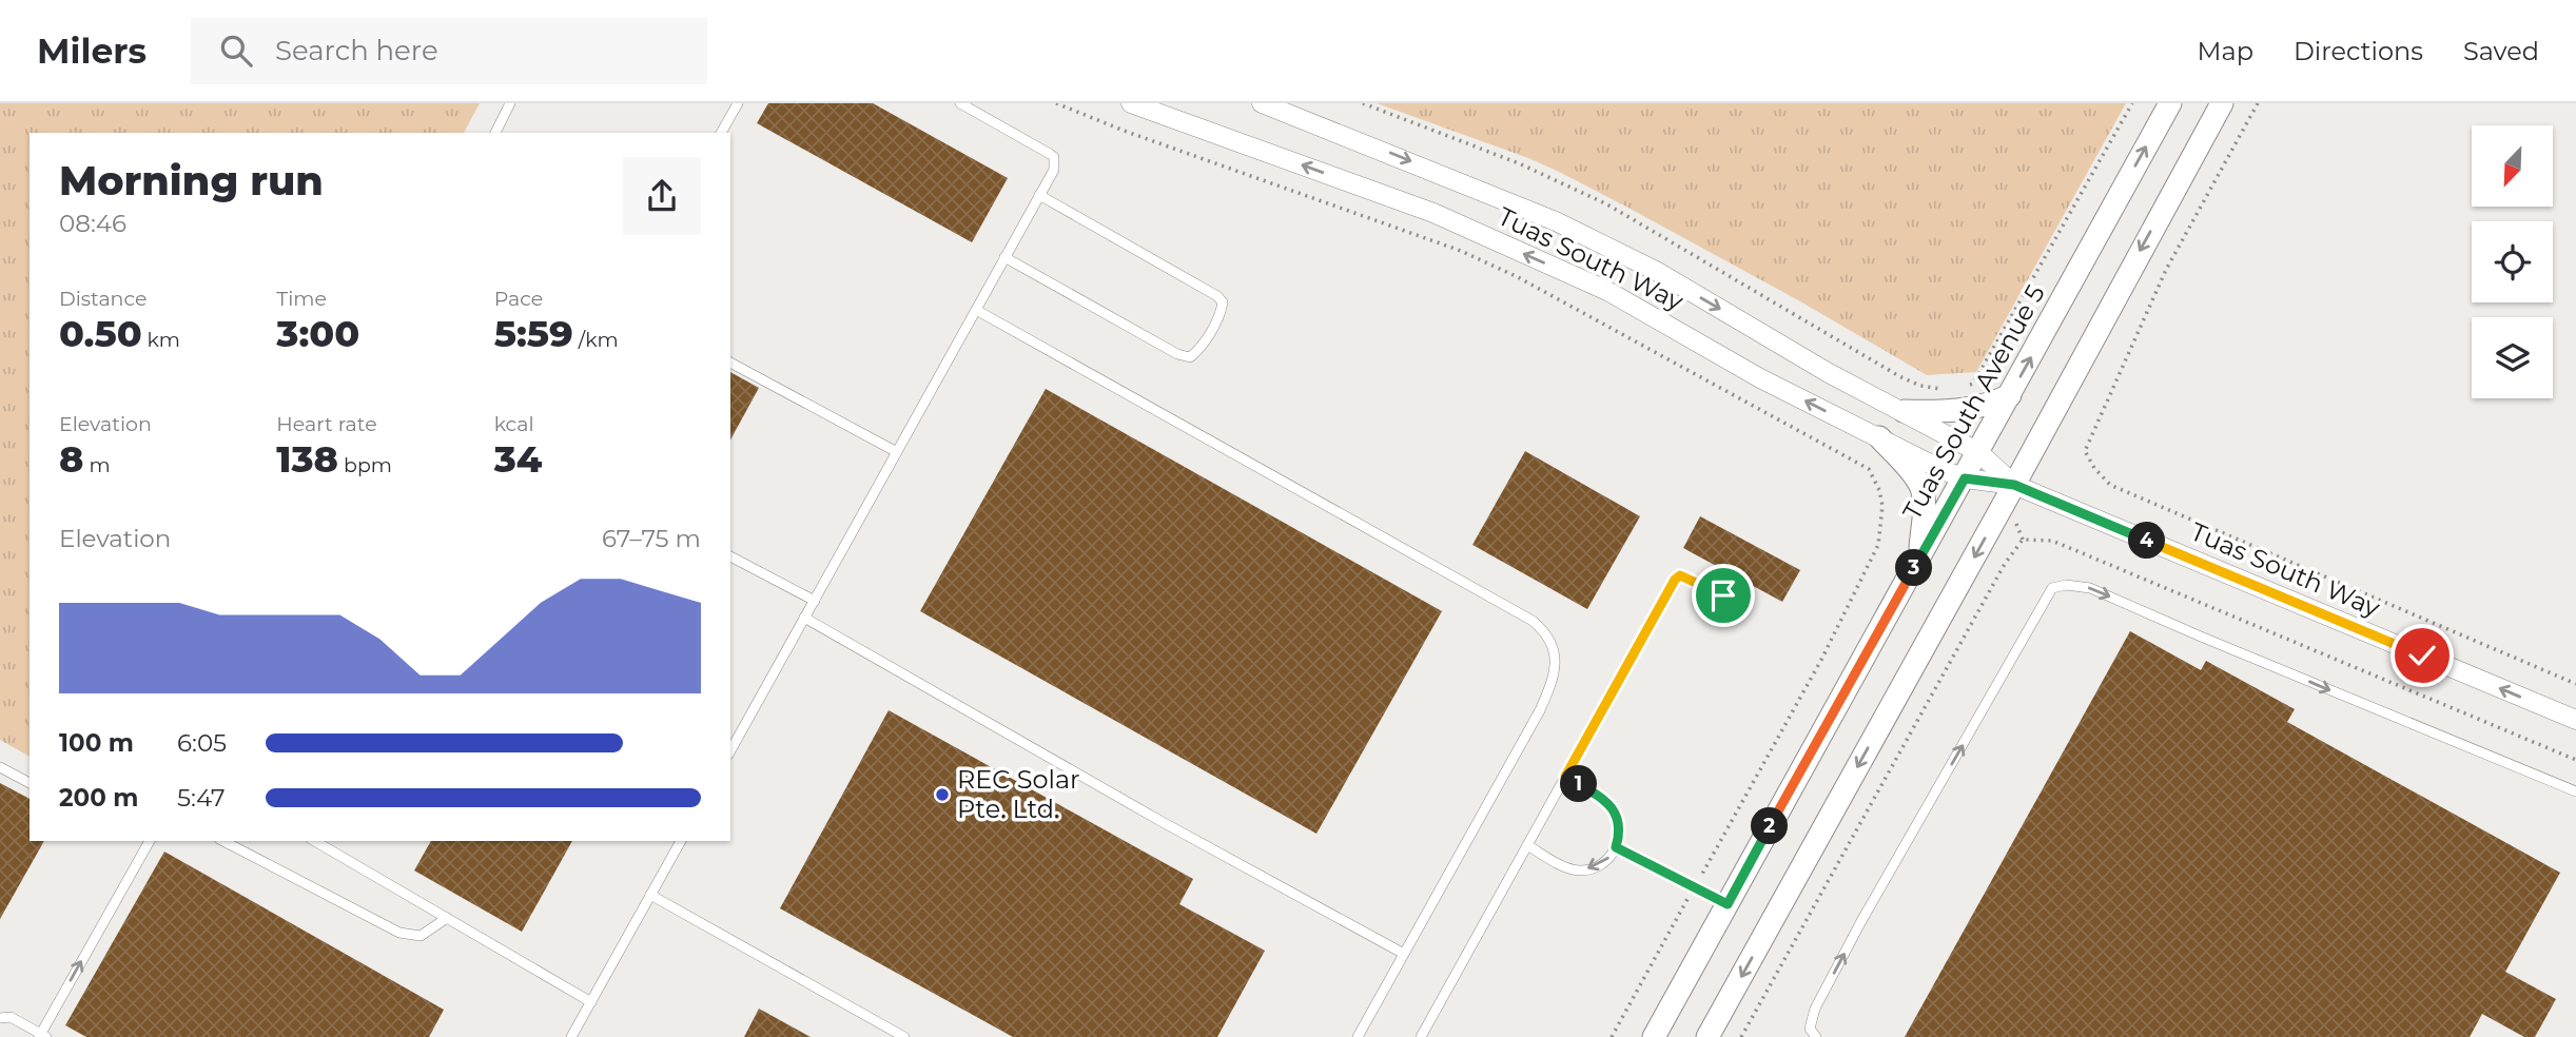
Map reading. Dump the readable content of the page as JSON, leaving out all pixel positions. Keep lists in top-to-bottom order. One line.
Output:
{"streets":{"street":["Tuas South Way","Tuas South Avenue 5"]},"crossings":[["Tuas South Way","Tuas South Avenue 5"]],"places":["REC Solar Pte. Ltd."],"north":"bottom left","page":{"header":"Milers","search":"Search here","nav":["Map","Directions","Saved"],"heading":["Morning run","08:46"],"stats":[["Distance","0.50 km"],["Time","3:00"],["Pace","5:59 /km"],["Elevation","8 m"],["Heart rate","138 bpm"],["kcal","34"]],"chart":["Elevation","67–75 m"],"pins":["4","3","1","2"],"list":[{"name":"100 m","note":"6:05"},{"name":"200 m","note":"5:47"}]}}
